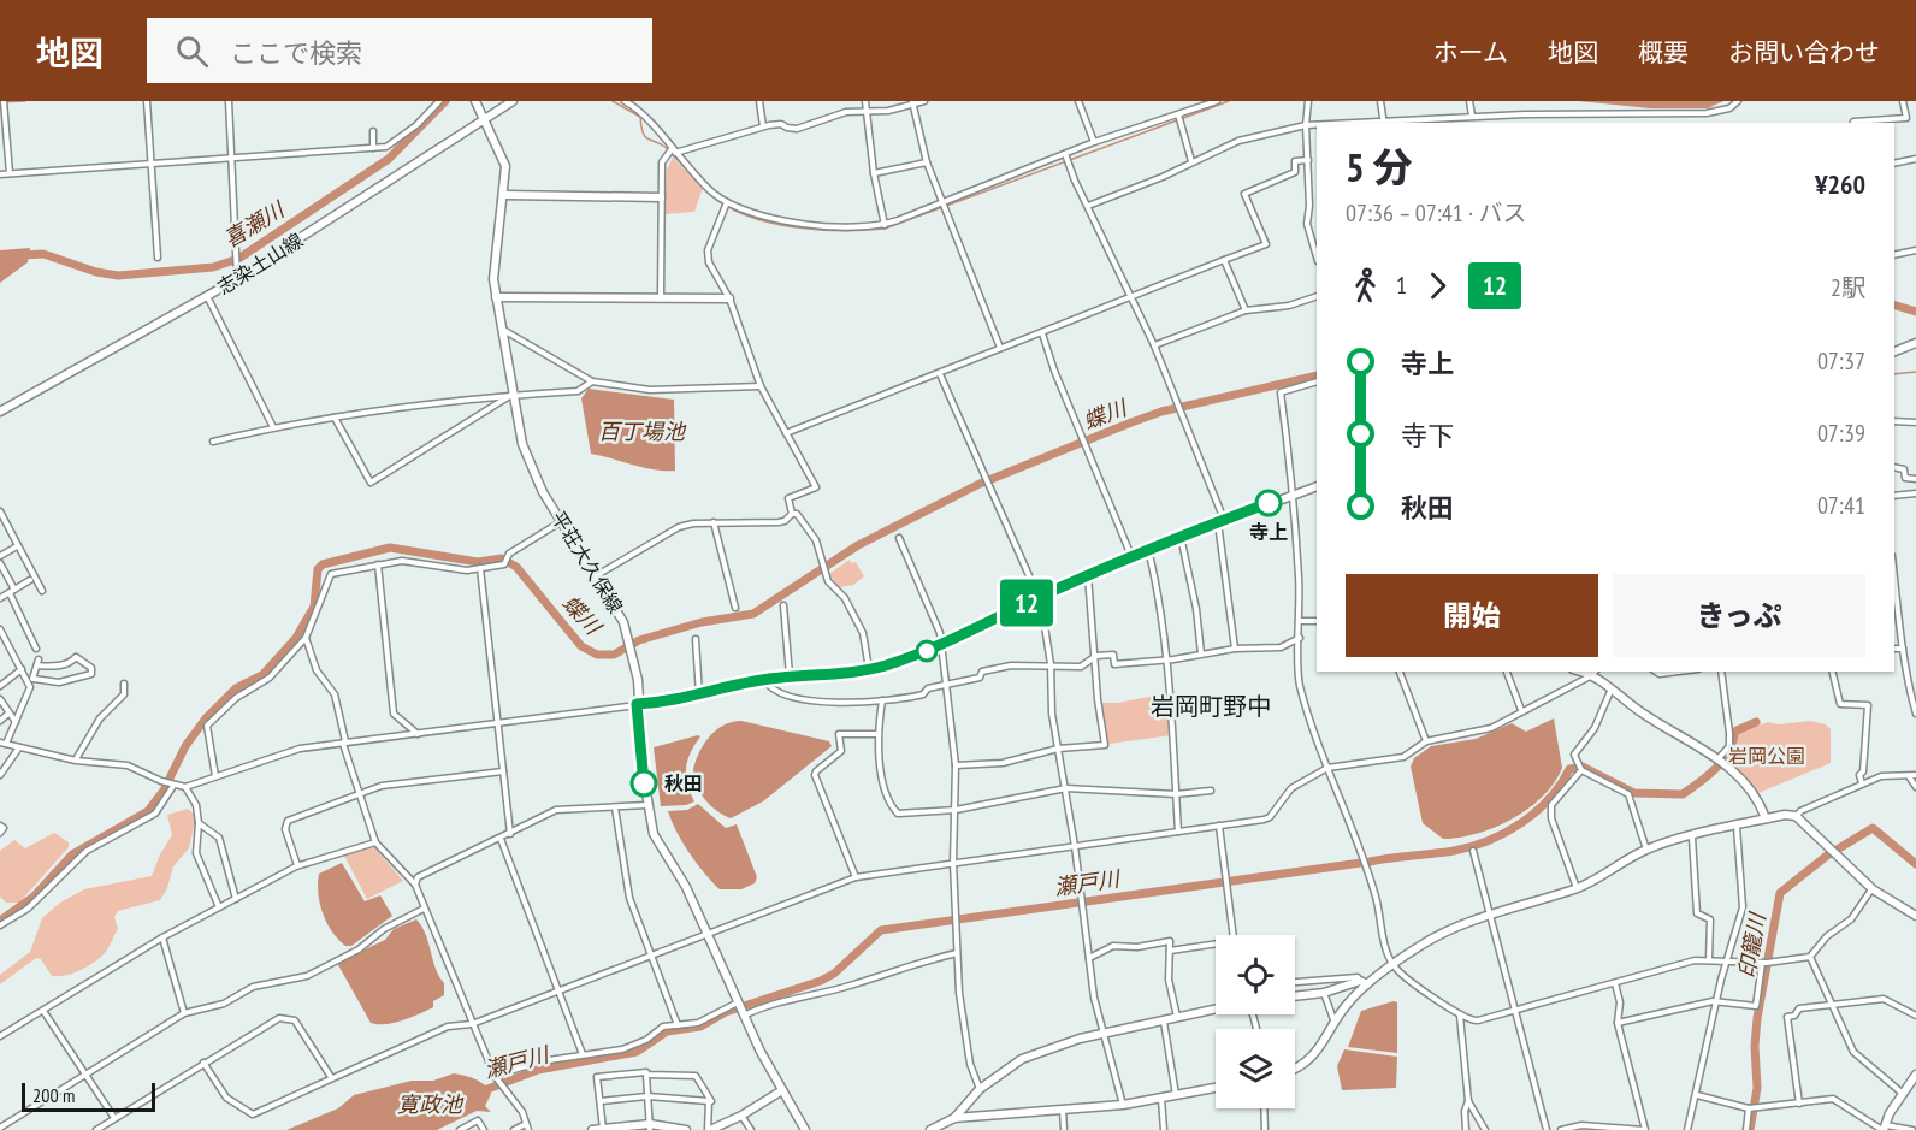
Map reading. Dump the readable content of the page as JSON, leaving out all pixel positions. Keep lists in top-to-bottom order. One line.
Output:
{"streets":{"street":["志染土山線","平荘大久保線"]},"crossings":[["志染土山線","平荘大久保線"]],"districts":["岩岡町野中"],"water":["喜瀬川","蝶川","百丁場池","瀬戸川","印籠川","寛政池"],"parks":["岩岡公園"],"places":["寺上","秋田"],"lines":["bus line 12"],"scale_bar":"200 m","page":{"header":"地図","search":"ここで検索","nav":["ホーム","地図","概要","お問い合わせ"],"on_map":"12","heading":["5 分","07:36 – 07:41 · バス","¥260"],"legs":["1","12","2駅"],"list":[{"name":"寺上","value":"07:37"},{"name":"寺下","value":"07:39"},{"name":"秋田","value":"07:41"}],"buttons":["開始","きっぷ"],"scale":"200 m"}}
